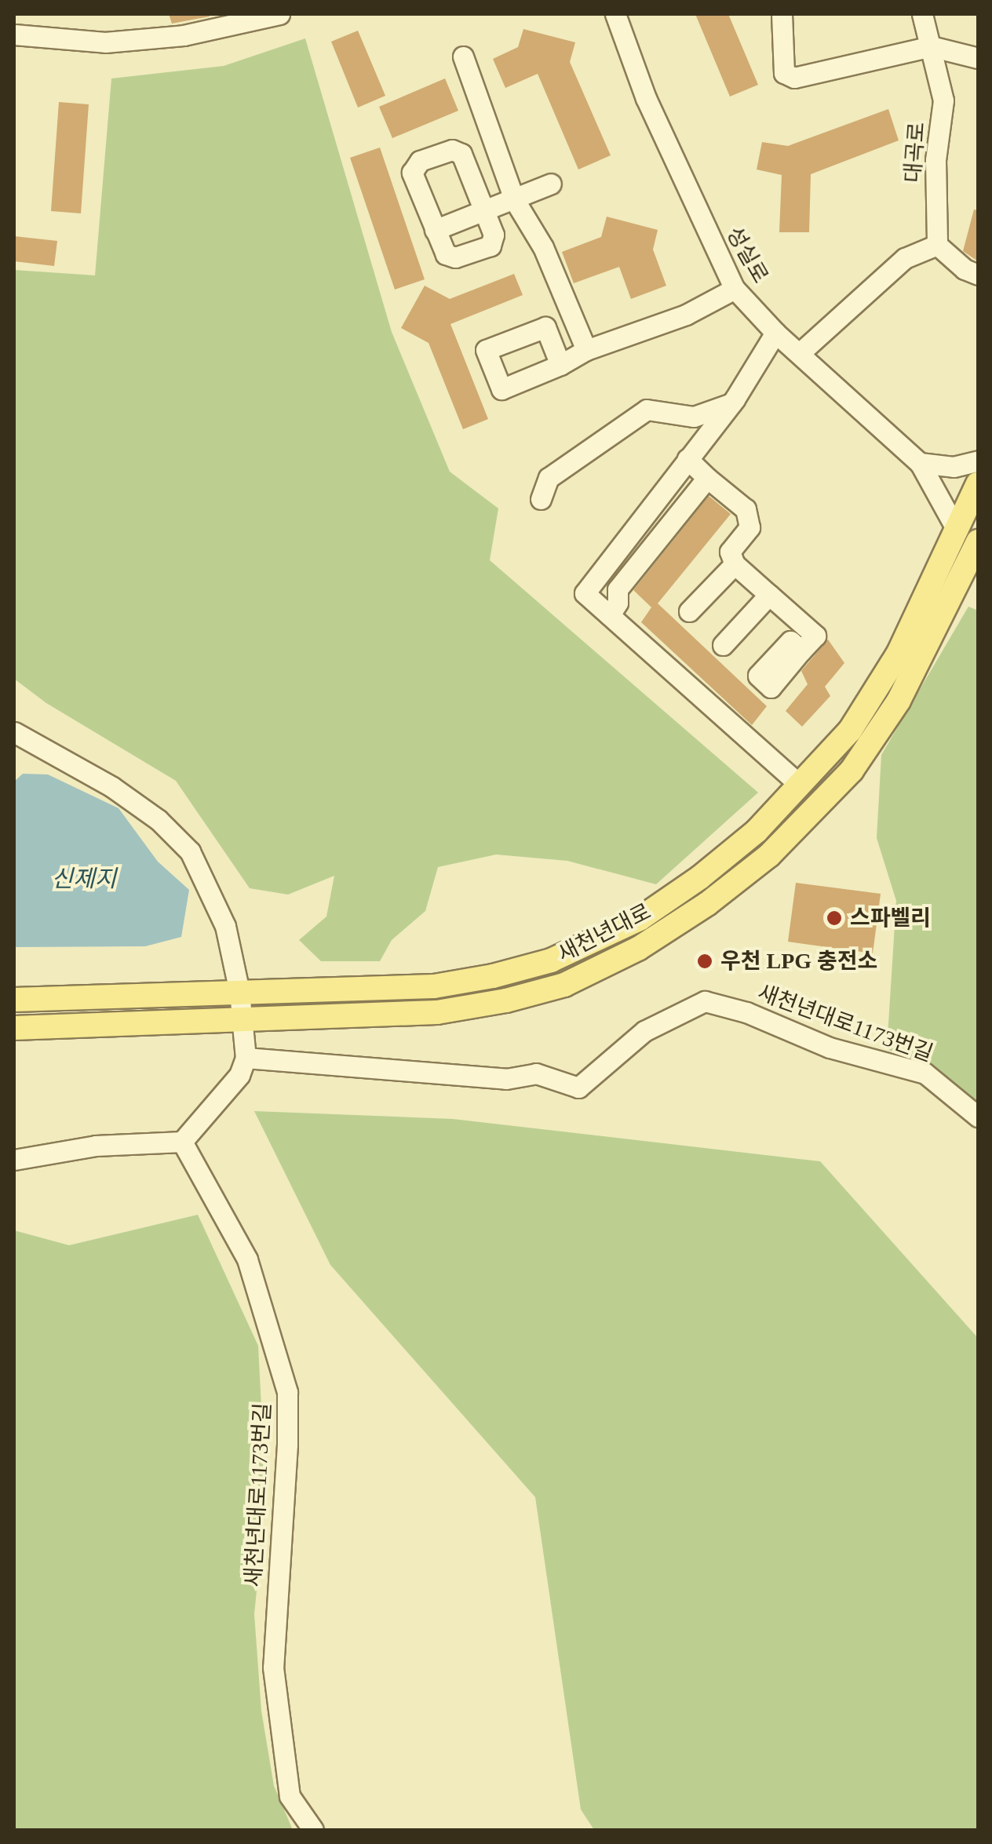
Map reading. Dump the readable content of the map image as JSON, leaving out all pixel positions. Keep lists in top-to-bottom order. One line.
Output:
{"streets":{"main road":["새천년대로"],"street":["대곡로","성실로","새천년대로1173번길"]},"crossings":[["성실로","새천년대로"]],"water":["신제지"],"places":["스파벨리","우천 LPG 충전소"]}
